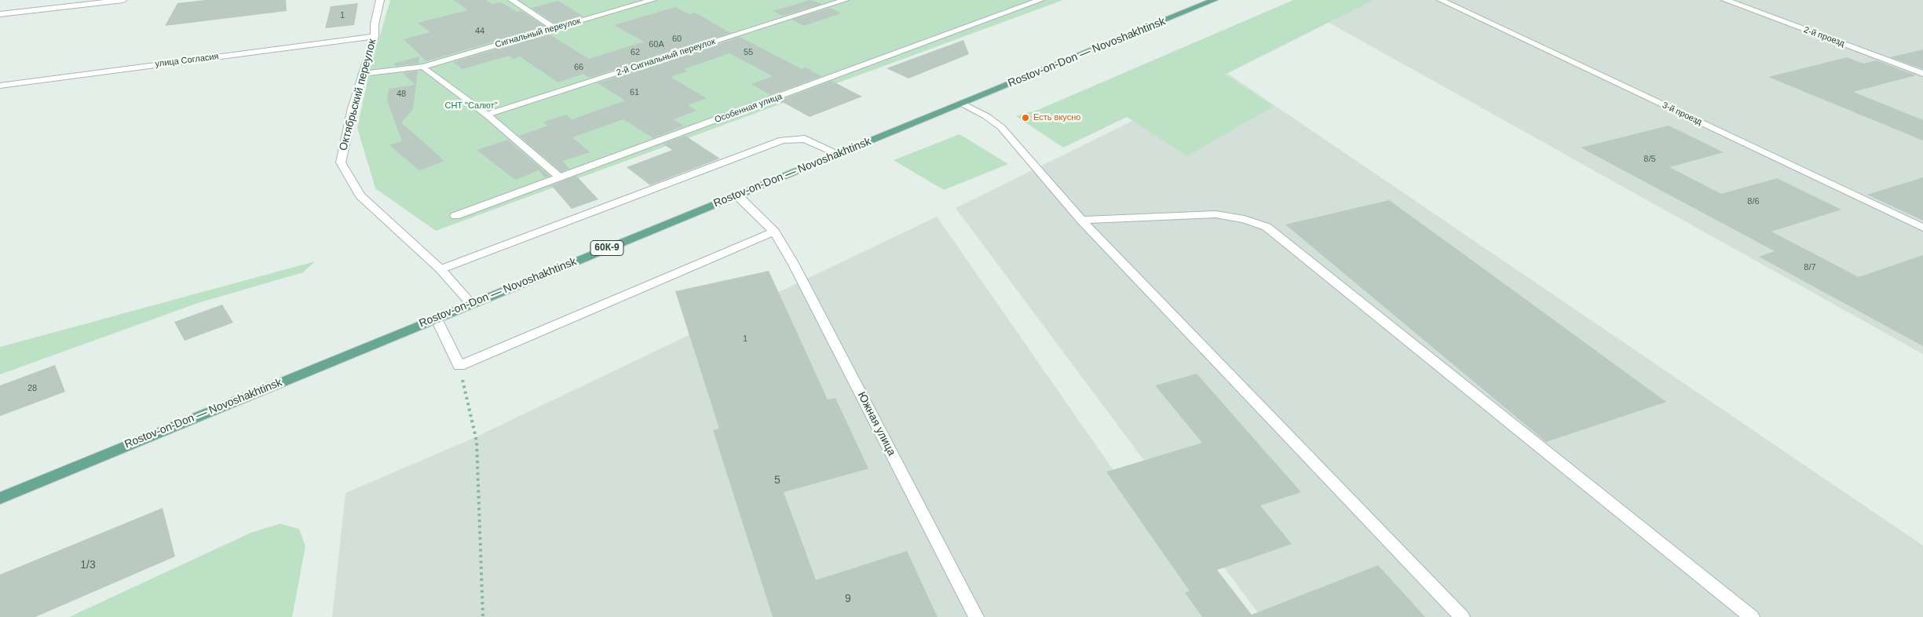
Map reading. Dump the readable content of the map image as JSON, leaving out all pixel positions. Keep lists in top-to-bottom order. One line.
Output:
{"streets":{"main road":["Rostov-on-Don — Novoshakhtinsk","60К-9"],"street":["Сигнальный переулок","2-й проезд","2-й Сигнальный переулок","улица Согласия","Октябрьский переулок","Особенная улица","3-й проезд","Южная улица"]},"crossings":[["Сигнальный переулок","Октябрьский переулок"],["Rostov-on-Don — Novoshakhtinsk","Октябрьский переулок"],["Rostov-on-Don — Novoshakhtinsk","Южная улица"],["улица Согласия","Октябрьский переулок"]],"parks":["СНТ \"Салют\""],"places":["Есть вкусно"],"house_numbers":["1","44","60","60А","62","55","66","61","48","8/5","8/6","8/7","1","28","5","1/3","9"]}
